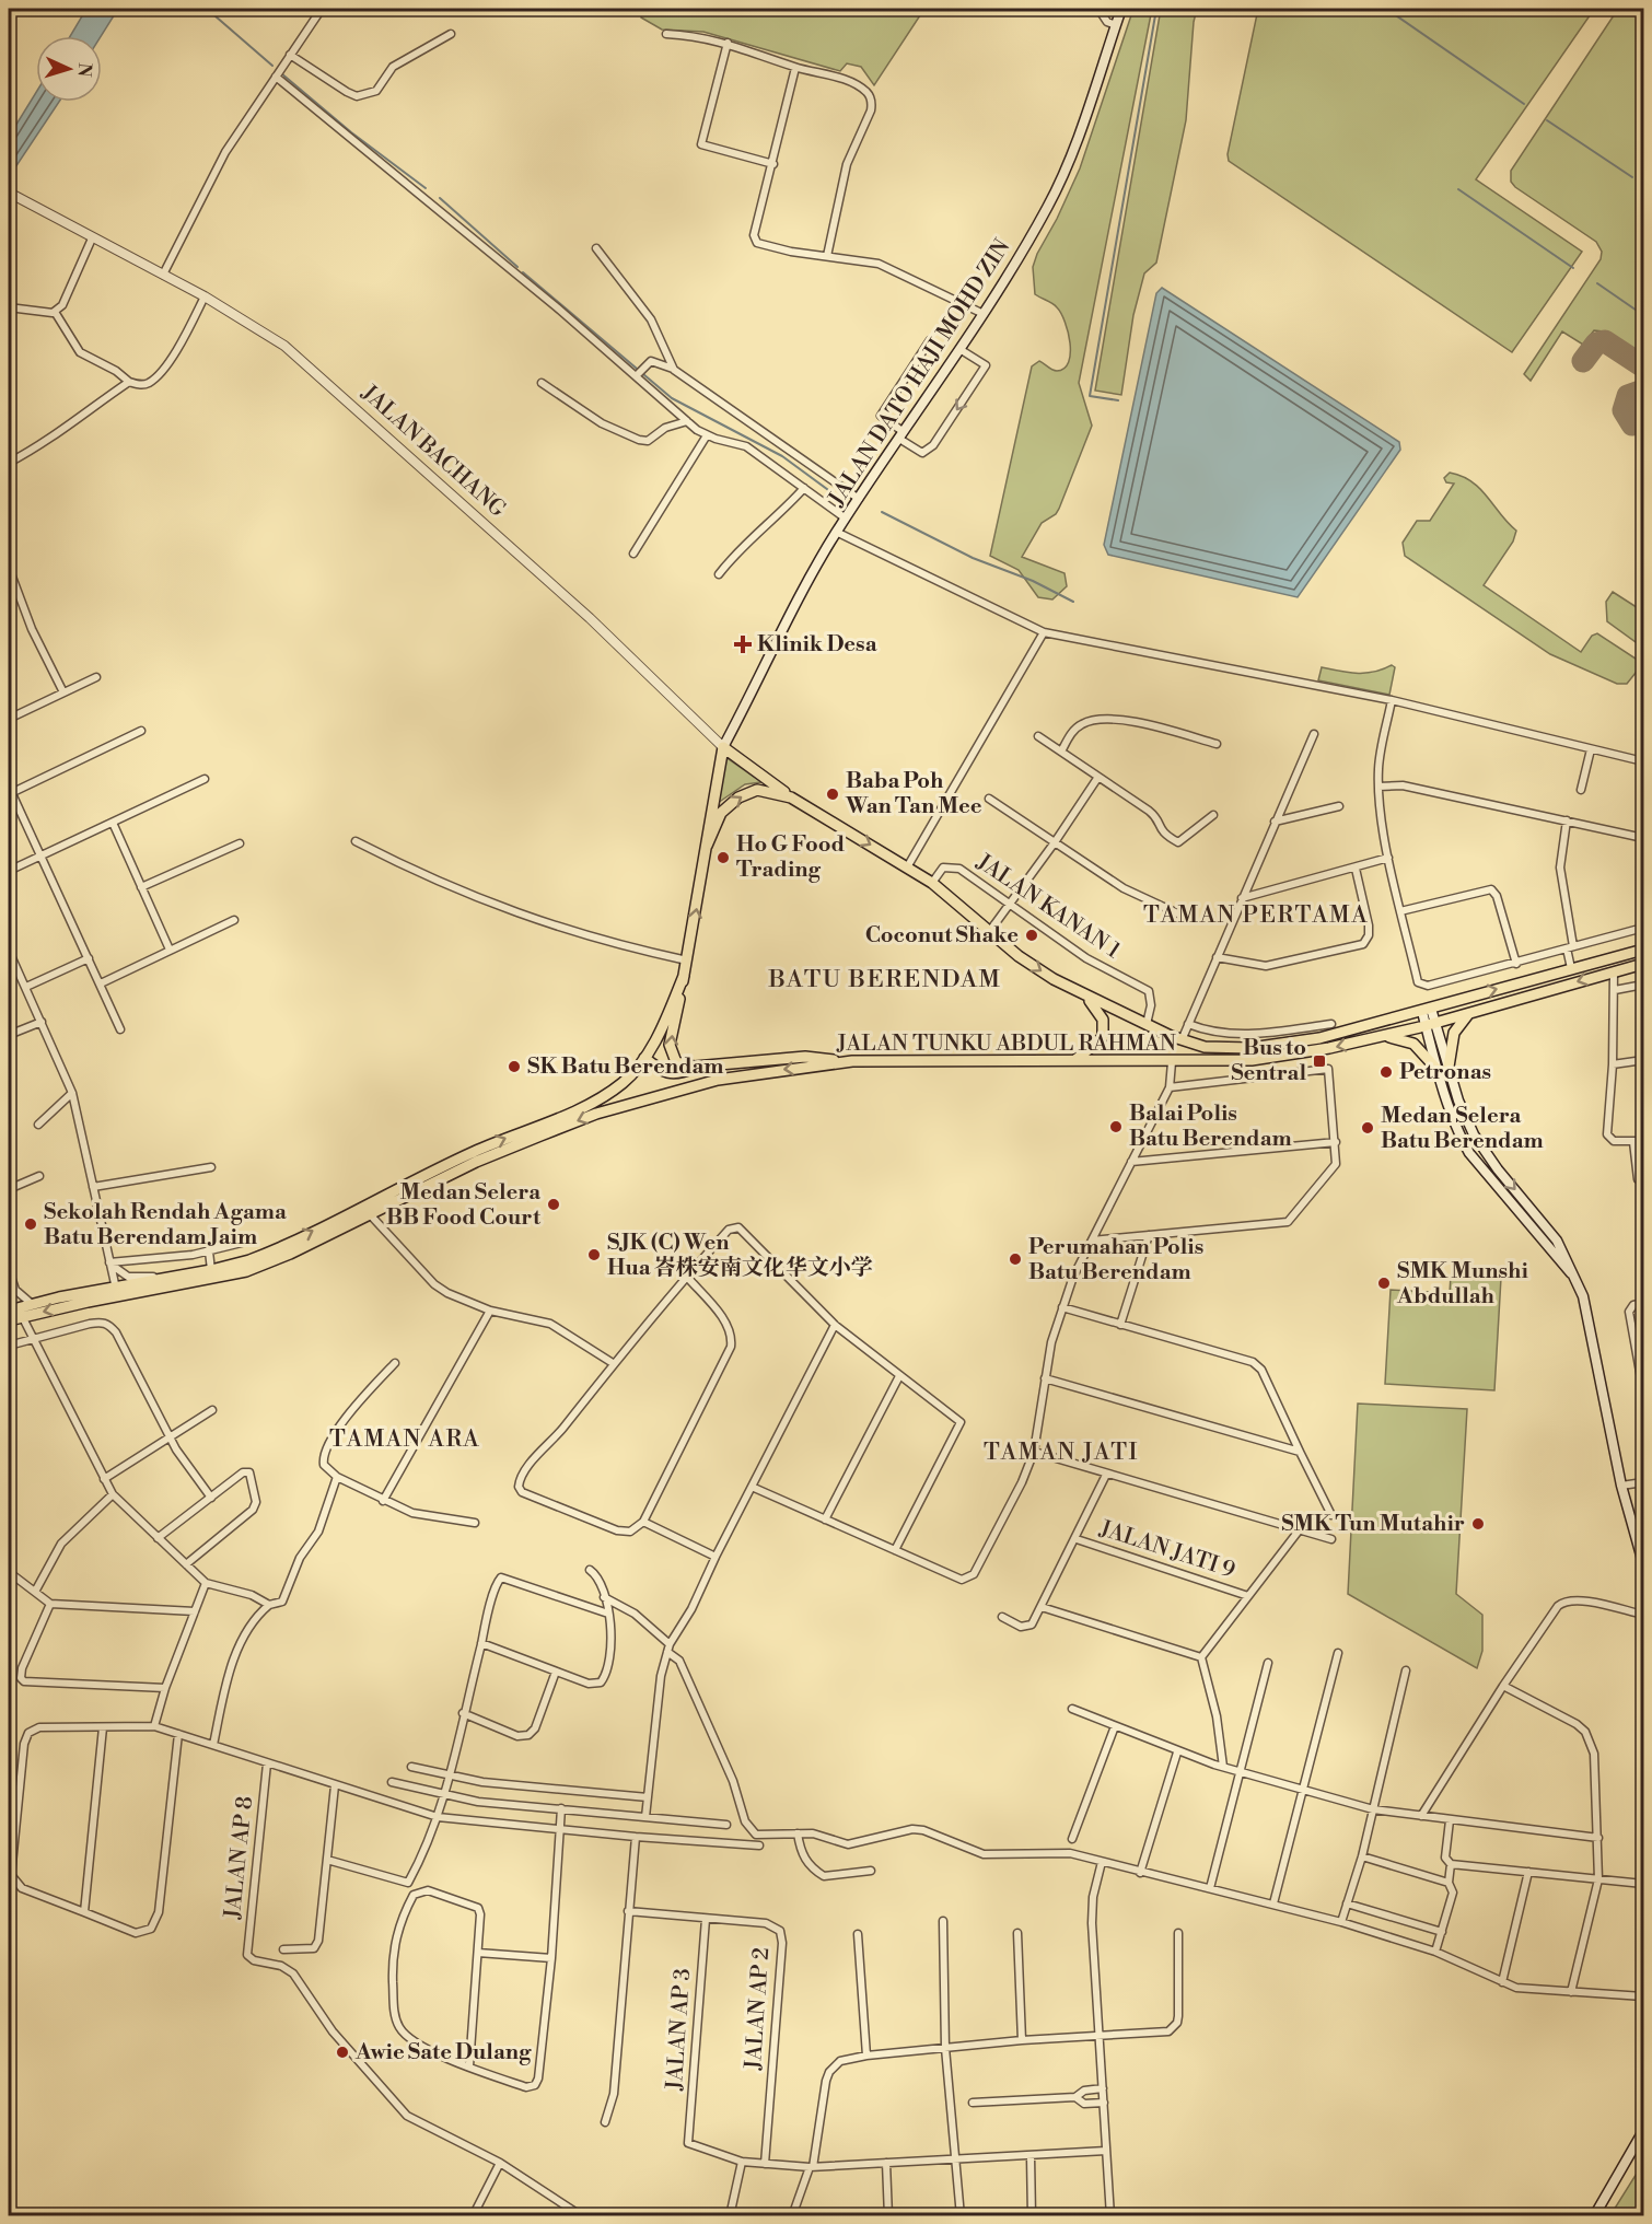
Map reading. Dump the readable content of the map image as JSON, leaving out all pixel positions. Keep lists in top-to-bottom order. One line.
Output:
{"streets":{"main road":["JALAN DATO HAJI MOHD ZIN","JALAN BACHANG","JALAN TUNKU ABDUL RAHMAN"],"street":["JALAN KANAN 1","JALAN JATI 9","JALAN AP 8","JALAN AP 2","JALAN AP 3"]},"crossings":[["JALAN DATO HAJI MOHD ZIN","JALAN BACHANG"],["JALAN AP 2","JALAN AP 3"]],"districts":["TAMAN PERTAMA","BATU BERENDAM","TAMAN ARA","TAMAN JATI"],"places":{"health":["Klinik Desa"],"other":["Baba Poh Wan Tan Mee","Ho G Food Trading","Coconut Shake","SK Batu Berendam","Petronas","Balai Polis Batu Berendam","Medan Selera Batu Berendam","Medan Selera BB Food Court","Sekolah Rendah Agama Batu Berendam Jaim","SJK (C) Wen Hua 峇株安南文化华文小学","Perumahan Polis Batu Berendam","SMK Munshi Abdullah","SMK Tun Mutahir","Awie Sate Dulang"],"transit":["Bus to Sentral"]},"north":"right"}
